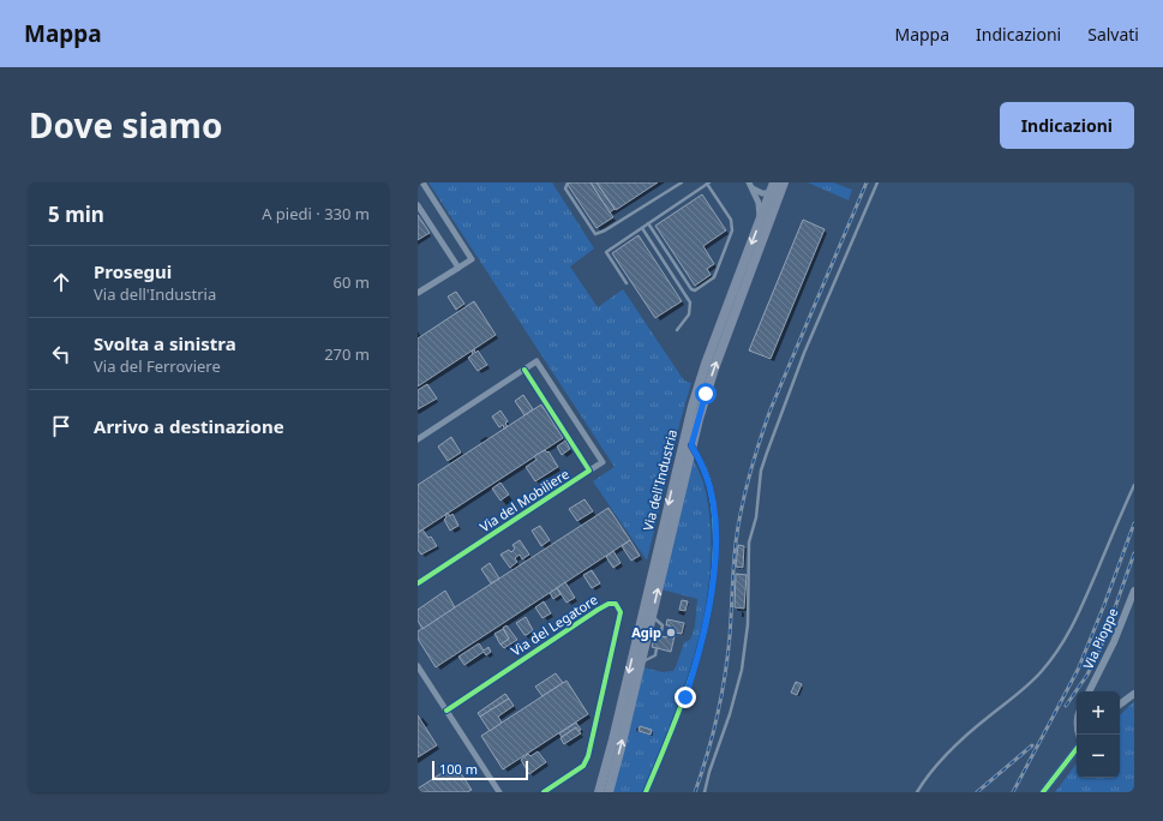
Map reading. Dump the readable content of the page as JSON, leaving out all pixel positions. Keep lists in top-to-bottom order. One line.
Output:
{"streets":{"main road":["Via dell'Industria"],"street":["Via del Mobiliere","Via del Legatore","Via Pioppe"]},"places":["Agip"],"scale_bar":"100 m","page":{"header":"Mappa","nav":["Mappa","Indicazioni","Salvati"],"title":"Dove siamo","buttons":"Indicazioni","heading":["5 min","A piedi · 330 m"],"list":[["Prosegui","Via dell'Industria","60 m"],["Svolta a sinistra","Via del Ferroviere","270 m"],"Arrivo a destinazione"],"map_buttons":["+","−"],"scale":"100 m"}}
